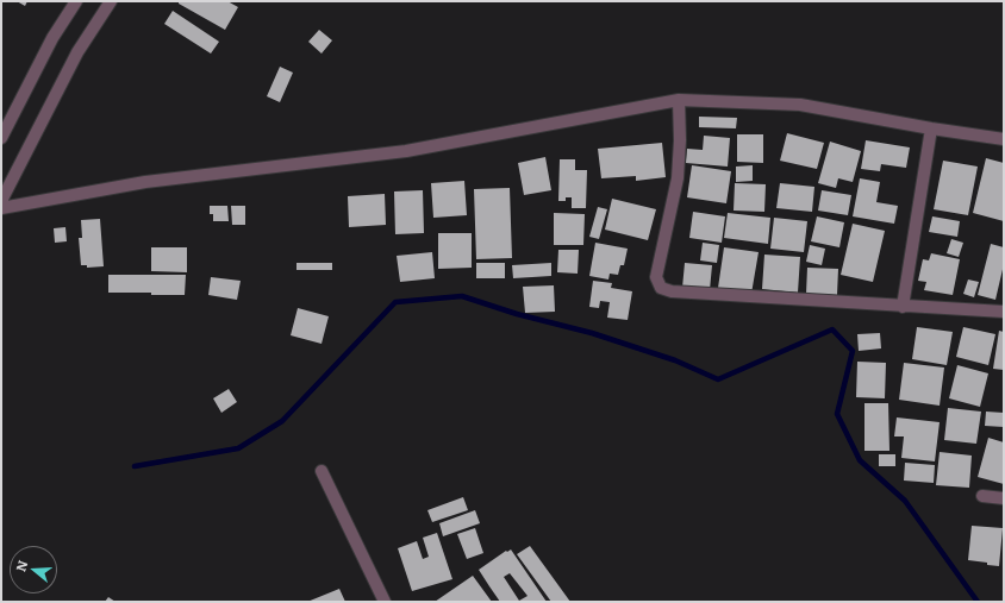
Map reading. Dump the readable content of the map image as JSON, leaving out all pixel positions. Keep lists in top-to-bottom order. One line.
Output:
{"north":"left"}
